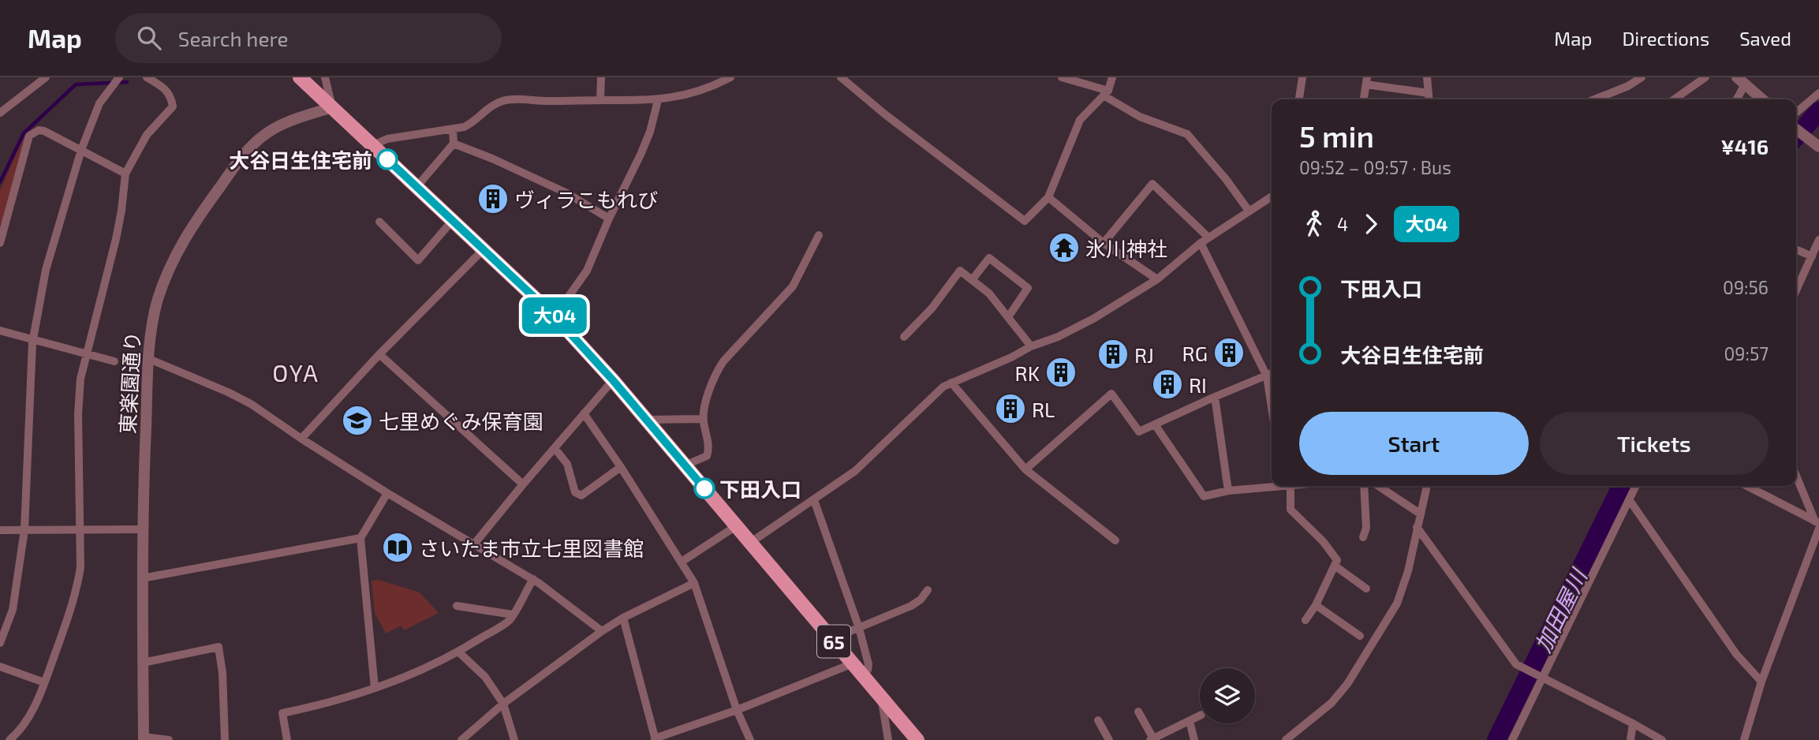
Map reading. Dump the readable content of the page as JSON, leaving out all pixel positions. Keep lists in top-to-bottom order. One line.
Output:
{"streets":{"main road":["65"],"street":["東楽園通り"]},"crossings":[["東楽園通り","65"]],"districts":["OYA"],"water":["加田屋川"],"places":{"other":["大谷日生住宅前","下田入口"],"building":["ヴィラこもれび","RG","RJ","RK","RI","RL"],"temple":["氷川神社"],"school or university":["七里めぐみ保育園"],"library":["さいたま市立七里図書館"]},"lines":["bus line 大04"],"page":{"header":"Map","search":"Search here","nav":["Map","Directions","Saved"],"on_map":"大04","heading":["5 min","09:52 – 09:57 · Bus","¥416"],"legs":["4","大04"],"list":[{"name":"下田入口","value":"09:56"},{"name":"大谷日生住宅前","value":"09:57"}],"buttons":["Start","Tickets"]}}
